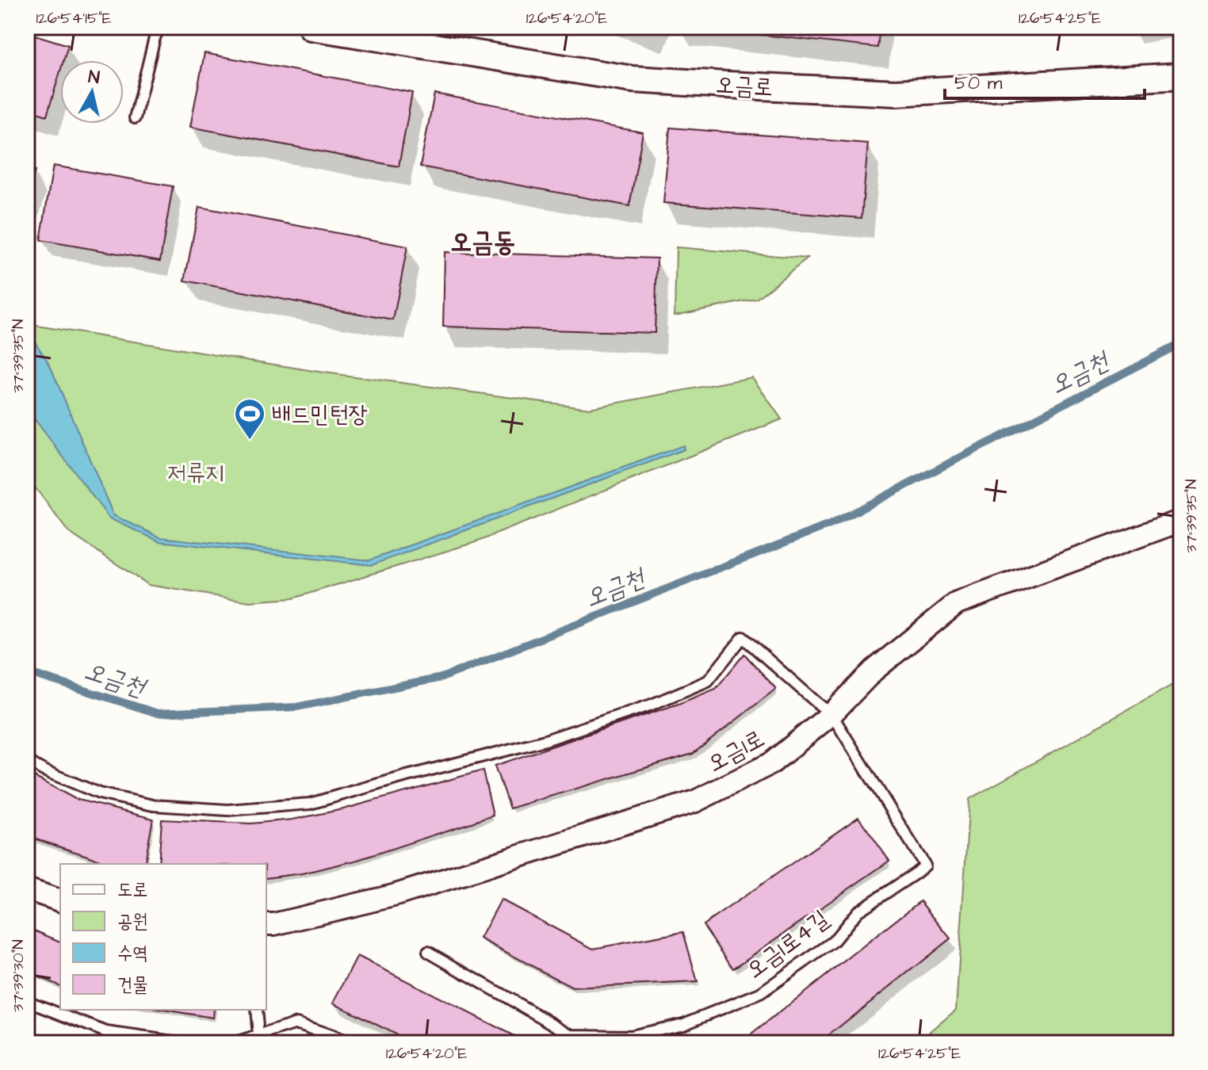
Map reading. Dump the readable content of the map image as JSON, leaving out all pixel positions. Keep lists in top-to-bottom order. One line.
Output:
{"streets":{"street":["오금로","오금1로"],"lane":["오금1로4길"]},"crossings":[["오금1로","오금1로4길"]],"districts":["오금동"],"water":["오금천"],"parks":["저류지"],"places":{"sports":["배드민턴장"]},"legend":["도로","공원","수역","건물"],"scale_bar":"50 m","north":"top","coordinates":["126°54'15\"E","126°54'20\"E","126°54'25\"E","37°39'35\"N","37°39'30\"N"]}
